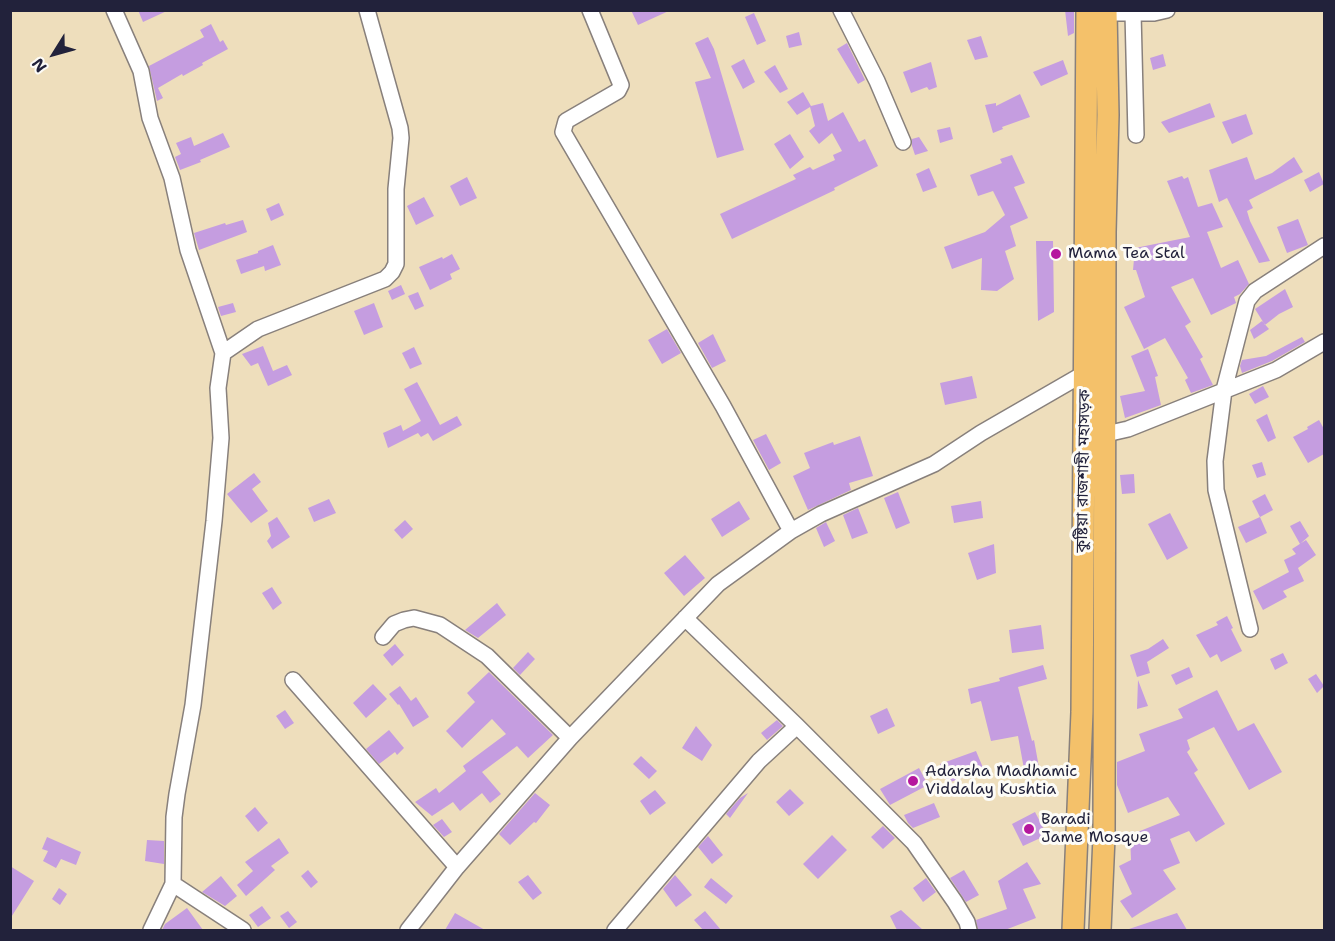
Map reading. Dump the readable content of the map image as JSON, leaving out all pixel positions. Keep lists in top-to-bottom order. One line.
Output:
{"streets":{"highway":["কুষ্টিয়া রাজশাহী মহাসড়ক"]},"places":["Mama Tea Stal","Adarsha Madhamic Viddalay Kushtia","Baradi Jame Mosque"],"north":"bottom left"}
